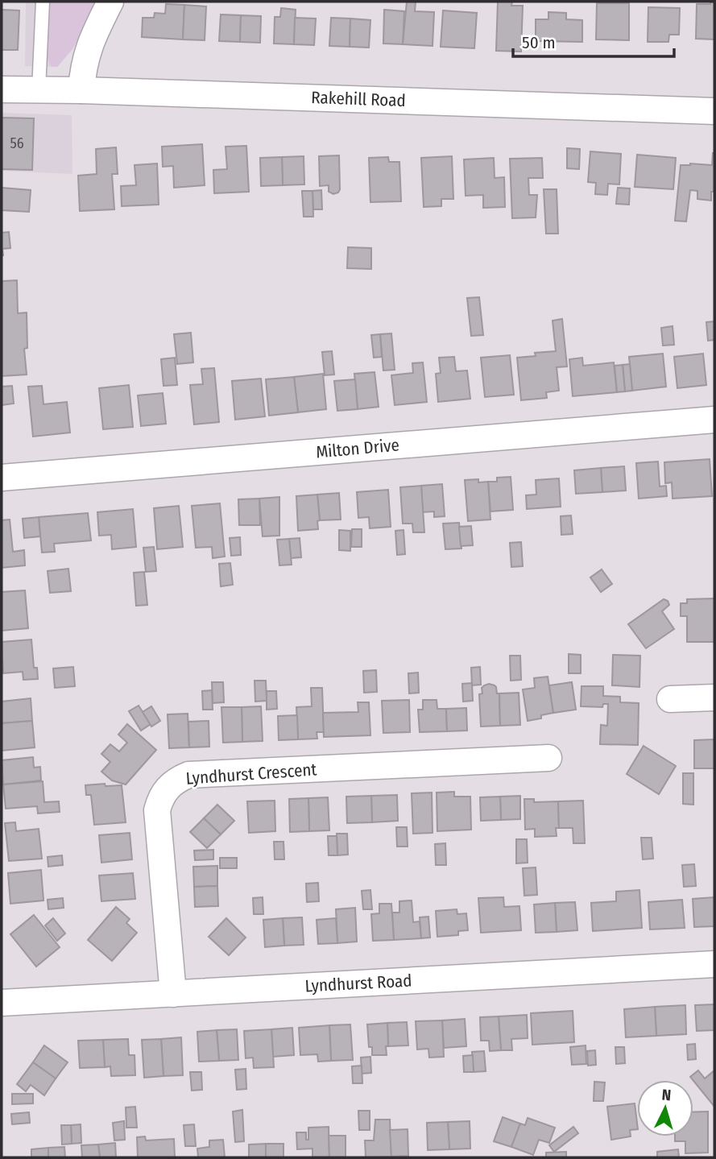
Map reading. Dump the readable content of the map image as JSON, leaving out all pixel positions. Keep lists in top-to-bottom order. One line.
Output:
{"streets":{"street":["Rakehill Road","Milton Drive","Lyndhurst Crescent","Lyndhurst Road"]},"crossings":[["Lyndhurst Crescent","Lyndhurst Road"]],"house_numbers":["56"],"scale_bar":"50 m","north":"top"}
